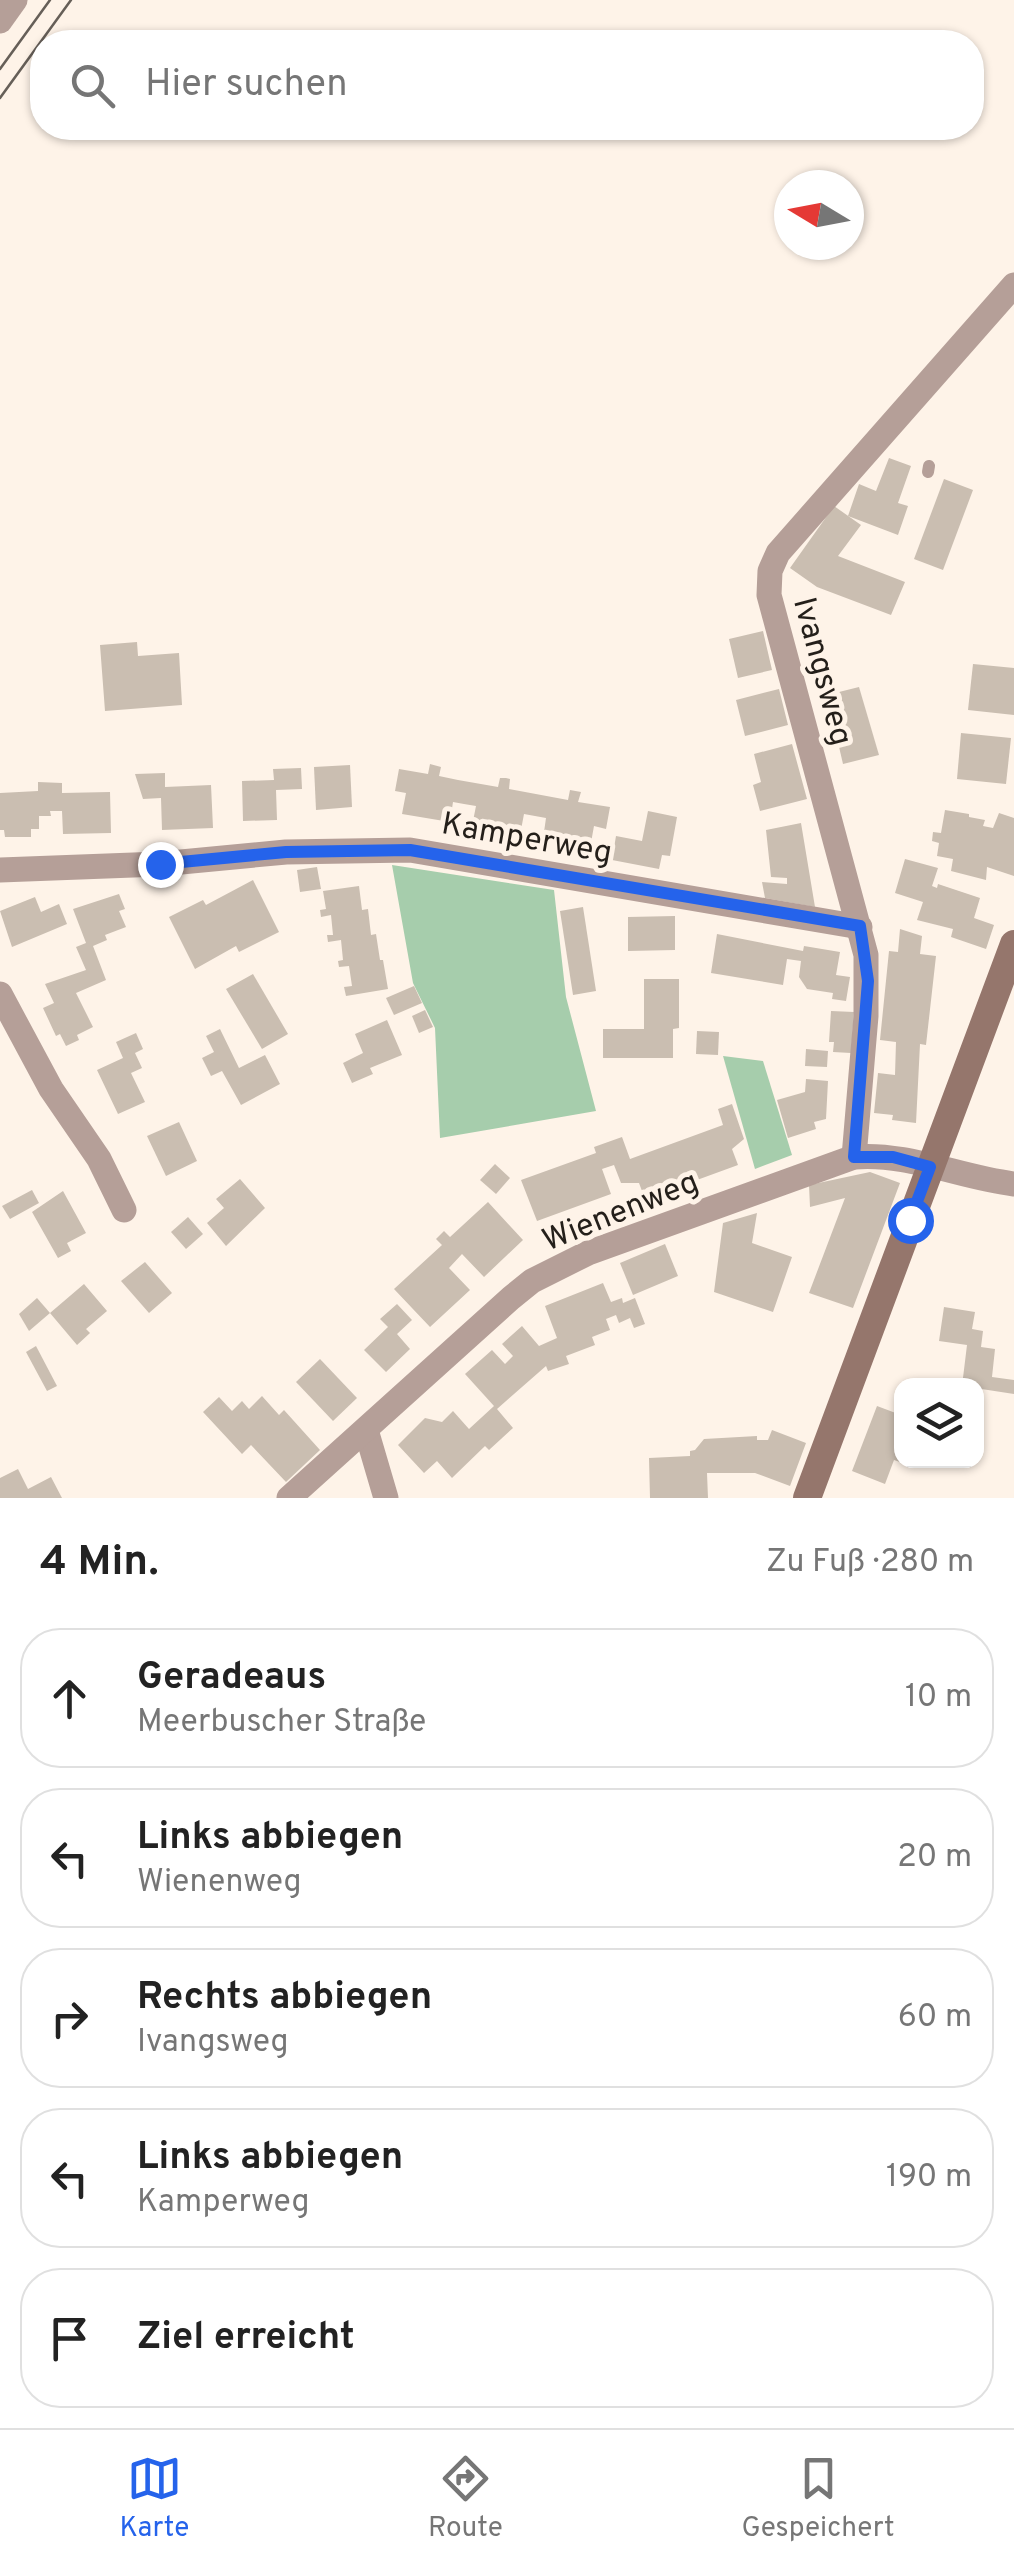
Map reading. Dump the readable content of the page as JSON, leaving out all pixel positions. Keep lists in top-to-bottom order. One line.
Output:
{"streets":{"street":["Ivangsweg","Kamperweg","Wienenweg"]},"crossings":[["Ivangsweg","Kamperweg"],["Ivangsweg","Wienenweg"]],"north":"left","page":{"search":"Hier suchen","heading":["4 Min.","Zu Fuß · 280 m"],"list":[["Geradeaus","Meerbuscher Straße","10 m"],["Links abbiegen","Wienenweg","20 m"],["Rechts abbiegen","Ivangsweg","60 m"],["Links abbiegen","Kamperweg","190 m"],"Ziel erreicht"],"nav":["Karte","Route","Gespeichert"]}}
